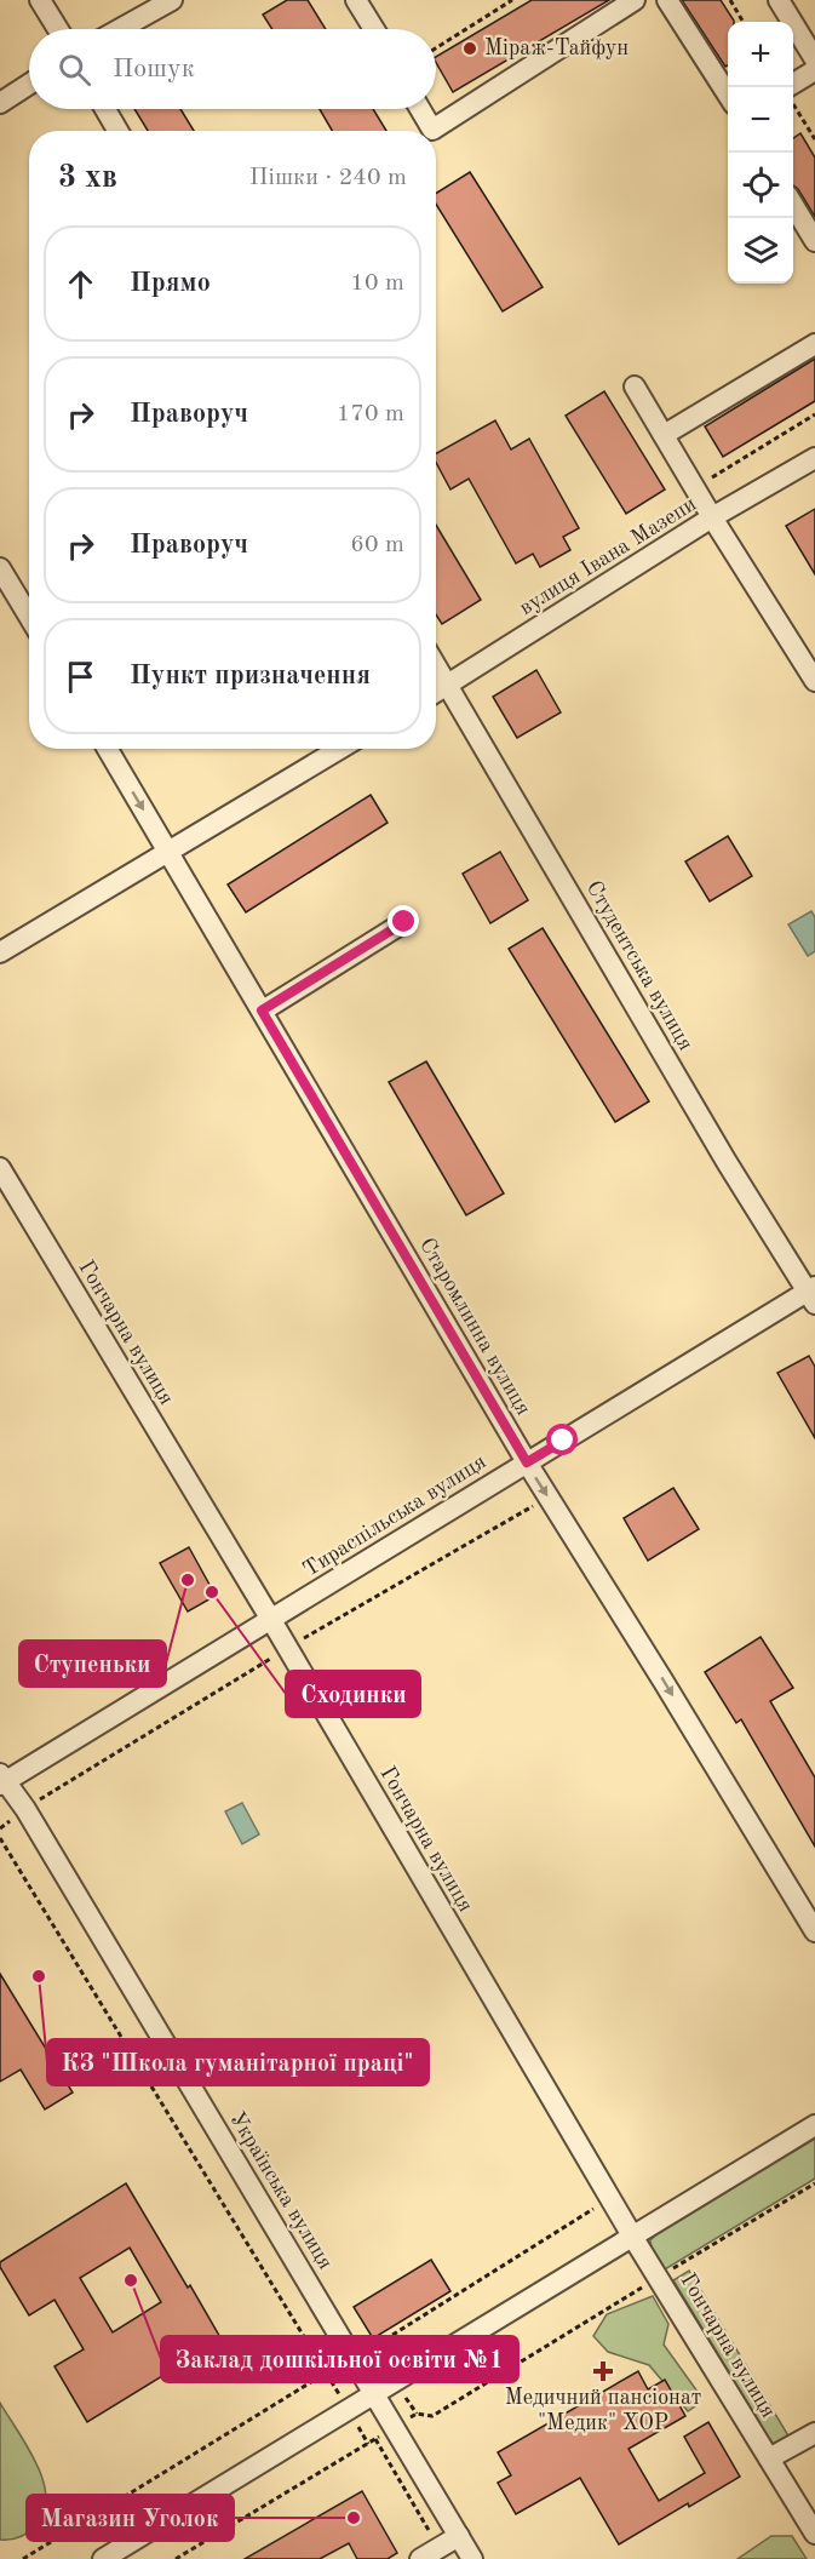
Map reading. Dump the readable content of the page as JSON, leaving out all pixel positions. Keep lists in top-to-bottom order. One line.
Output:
{"streets":{"street":["вулиця Івана Мазепи","Студентська вулиця","Старомлинна вулиця","Гончарна вулиця","Тираспільська вулиця","Українська вулиця"]},"crossings":[["вулиця Івана Мазепи","Студентська вулиця"],["Студентська вулиця","Тираспільська вулиця"],["Старомлинна вулиця","Тираспільська вулиця"],["Гончарна вулиця","Тираспільська вулиця"],["Тираспільська вулиця","Українська вулиця"]],"one_way":["Старомлинна вулиця"],"places":{"other":["Міраж-Тайфун","Ступеньки","Сходинки","КЗ \"Школа гуманітарної праці\"","Заклад дошкільної освіти №1","Магазин Уголок"],"health":["Медичний пансіонат \"Медик\" ХОР"]},"page":{"map_buttons":["+","−"],"search":"Пошук","heading":["3 хв","Пішки · 240 m"],"list":[["Прямо","10 m"],["Праворуч","170 m"],["Праворуч","60 m"],"Пункт призначення"]}}
